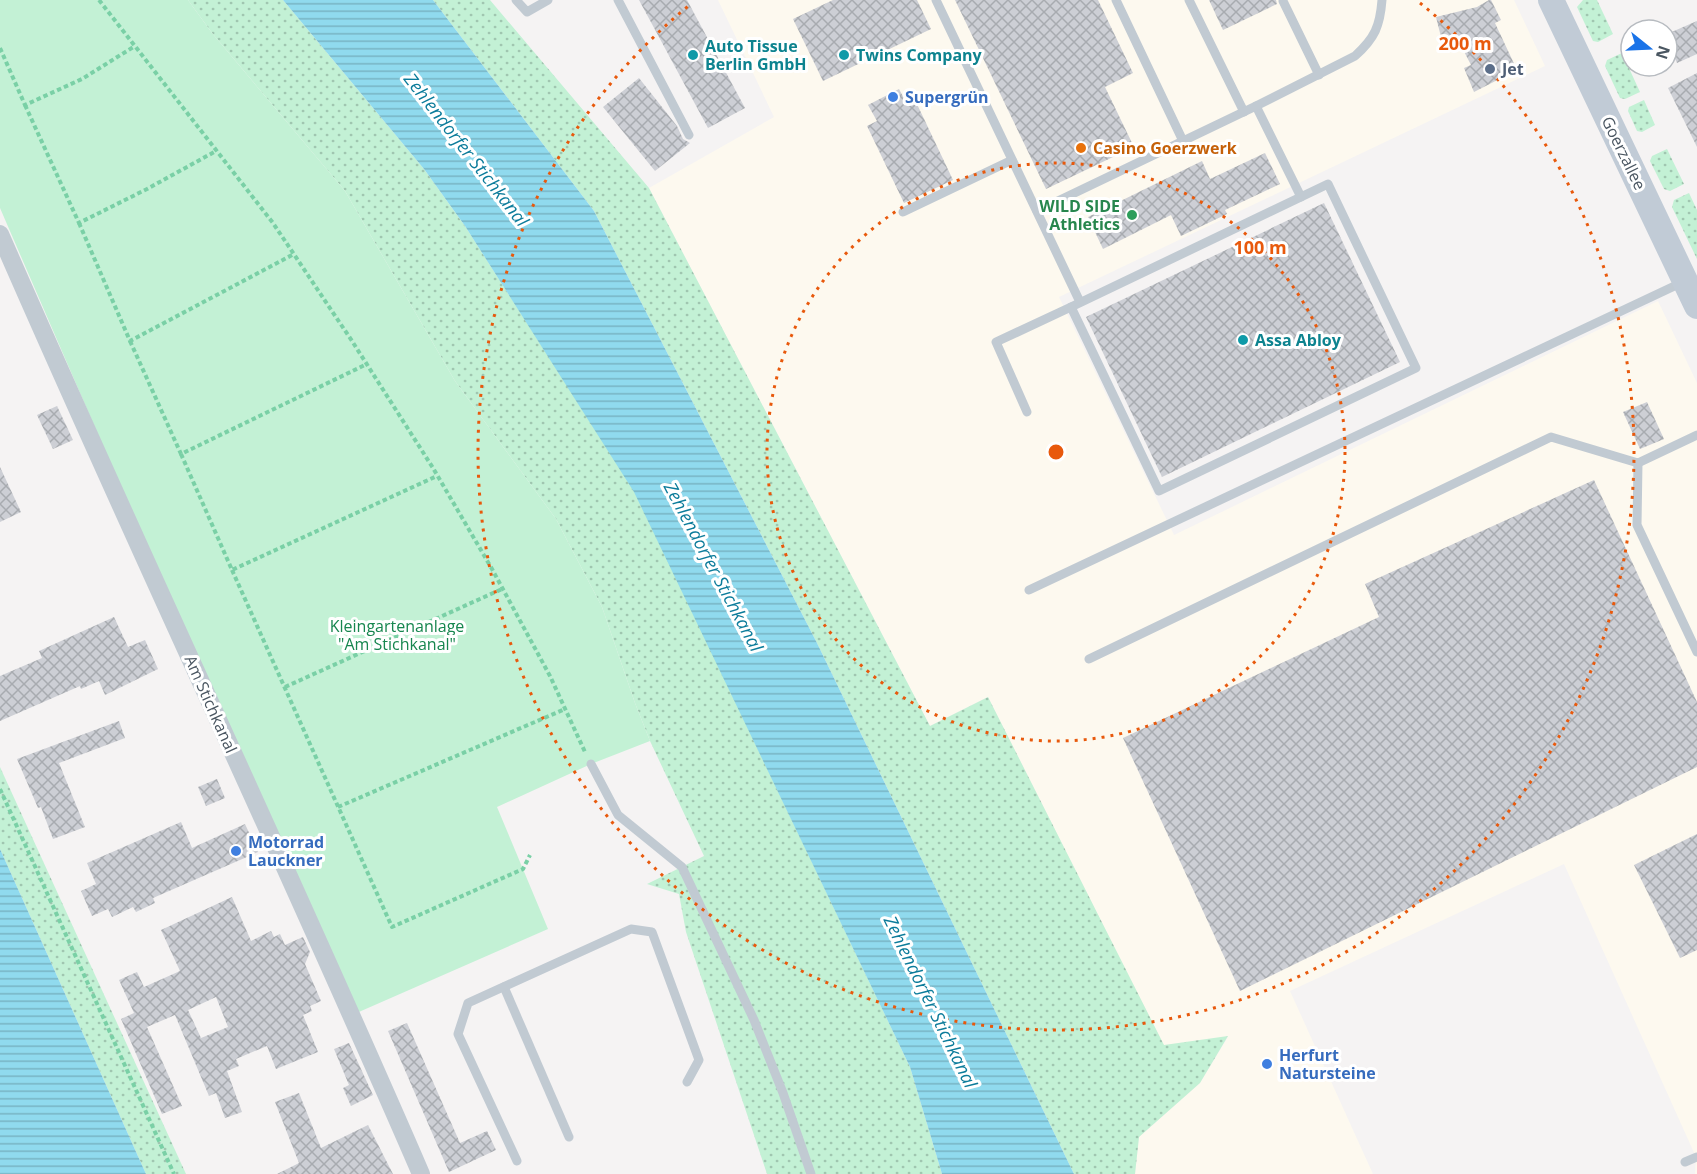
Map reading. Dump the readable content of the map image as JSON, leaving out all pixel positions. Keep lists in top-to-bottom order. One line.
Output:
{"streets":{"main road":["Goerzallee"],"street":["Am Stichkanal"]},"water":["Zehlendorfer Stichkanal"],"parks":["Kleingartenanlage \"Am Stichkanal\""],"places":["Auto Tissue Berlin GmbH","Twins Company","Jet","Supergrün","Casino Goerzwerk","WILD SIDE Athletics","Assa Abloy","Motorrad Lauckner","Herfurt Natursteine"],"north":"right","rings":["200 m","100 m"]}
